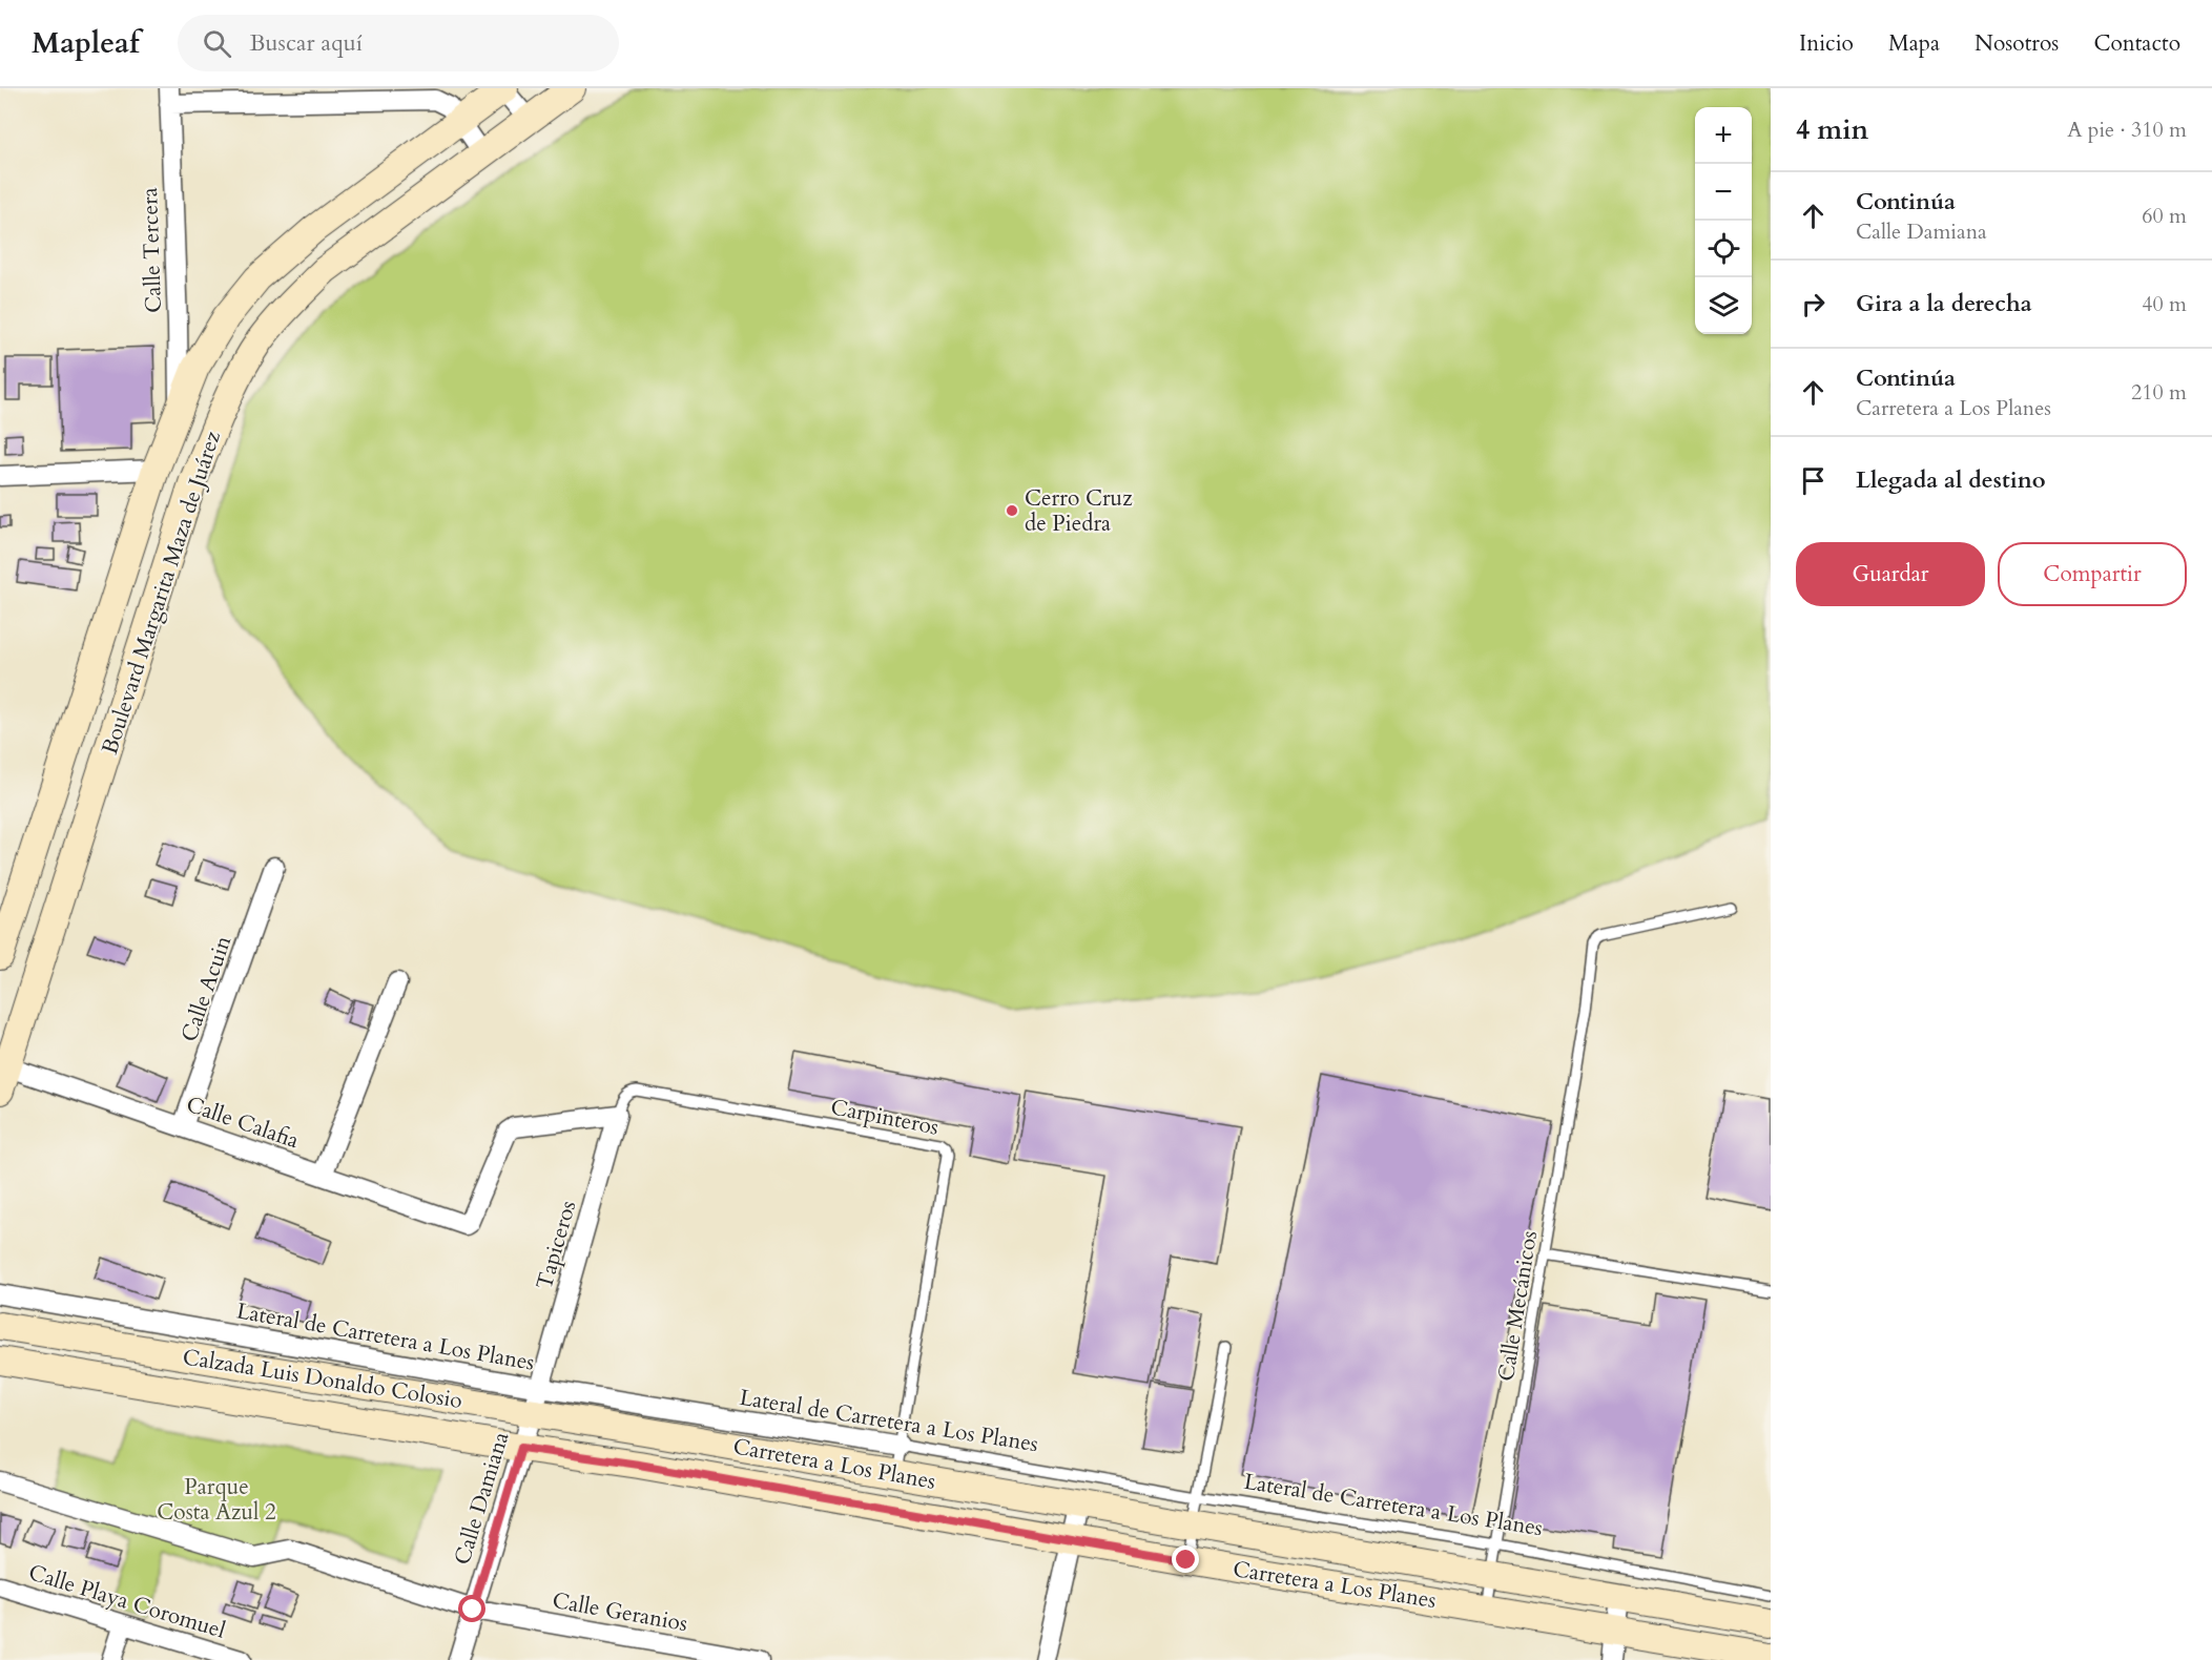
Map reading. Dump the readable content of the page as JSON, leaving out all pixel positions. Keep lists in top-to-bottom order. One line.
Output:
{"streets":{"main road":["Boulevard Margarita Maza de Juárez","Calzada Luis Donaldo Colosio","Carretera a Los Planes"],"street":["Calle Tercera","Calle Acuin","Calle Calafia","Tapiceros","Lateral de Carretera a Los Planes","Calle Damiana","Calle Playa Coromuel","Calle Geranios"],"lane":["Carpinteros","Calle Mecánicos"]},"crossings":[["Calle Tercera","Boulevard Margarita Maza de Juárez"],["Boulevard Margarita Maza de Juárez","Calle Calafia"],["Calle Acuin","Calle Calafia"],["Carpinteros","Calle Calafia"],["Carpinteros","Tapiceros"],["Carpinteros","Lateral de Carretera a Los Planes"],["Carpinteros","Carretera a Los Planes"],["Calle Calafia","Tapiceros"],["Tapiceros","Lateral de Carretera a Los Planes"],["Tapiceros","Calle Damiana"],["Calle Mecánicos","Lateral de Carretera a Los Planes"],["Calle Mecánicos","Carretera a Los Planes"],["Lateral de Carretera a Los Planes","Calle Damiana"],["Calzada Luis Donaldo Colosio","Carretera a Los Planes"],["Calzada Luis Donaldo Colosio","Calle Damiana"],["Calle Damiana","Calle Geranios"]],"parks":["Parque Costa Azul 2"],"places":["Cerro Cruz de Piedra"],"page":{"header":"Mapleaf","search":"Buscar aquí","nav":["Inicio","Mapa","Nosotros","Contacto"],"heading":["4 min","A pie · 310 m"],"map_buttons":["+","−"],"list":[["Continúa","Calle Damiana","60 m"],["Gira a la derecha","40 m"],["Continúa","Carretera a Los Planes","210 m"],"Llegada al destino"],"buttons":["Guardar","Compartir"]}}
